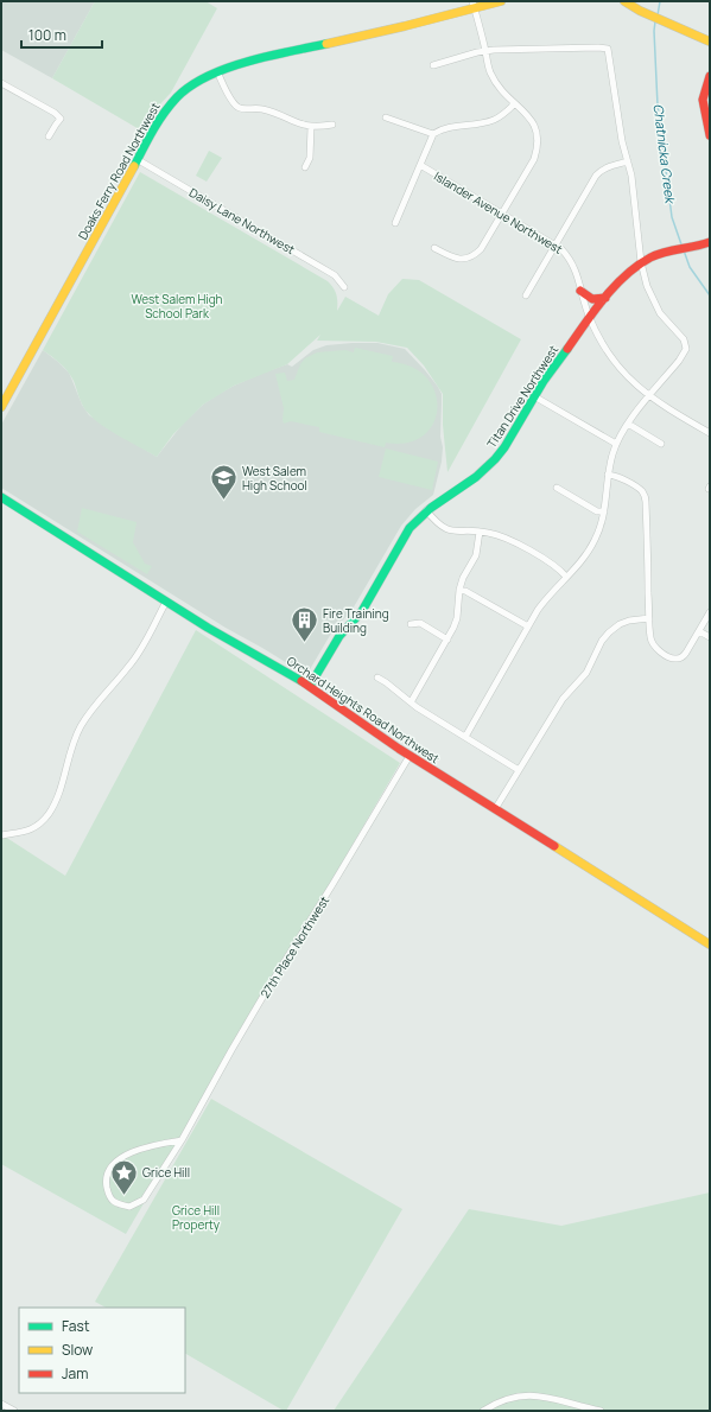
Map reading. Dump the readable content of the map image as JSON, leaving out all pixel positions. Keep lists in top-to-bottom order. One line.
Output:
{"streets":{"street":["Doaks Ferry Road Northwest","Islander Avenue Northwest","Daisy Lane Northwest","Titan Drive Northwest","Orchard Heights Road Northwest","27th Place Northwest"]},"crossings":[["Doaks Ferry Road Northwest","Daisy Lane Northwest"],["Islander Avenue Northwest","Titan Drive Northwest"],["Titan Drive Northwest","Orchard Heights Road Northwest"],["Orchard Heights Road Northwest","27th Place Northwest"]],"water":["Chatnicka Creek"],"parks":["West Salem High School Park","Grice Hill Property"],"places":{"school or university":["West Salem High School"],"building":["Fire Training Building"],"place":["Grice Hill"]},"legend":["Fast","Slow","Jam"],"scale_bar":"100 m"}
